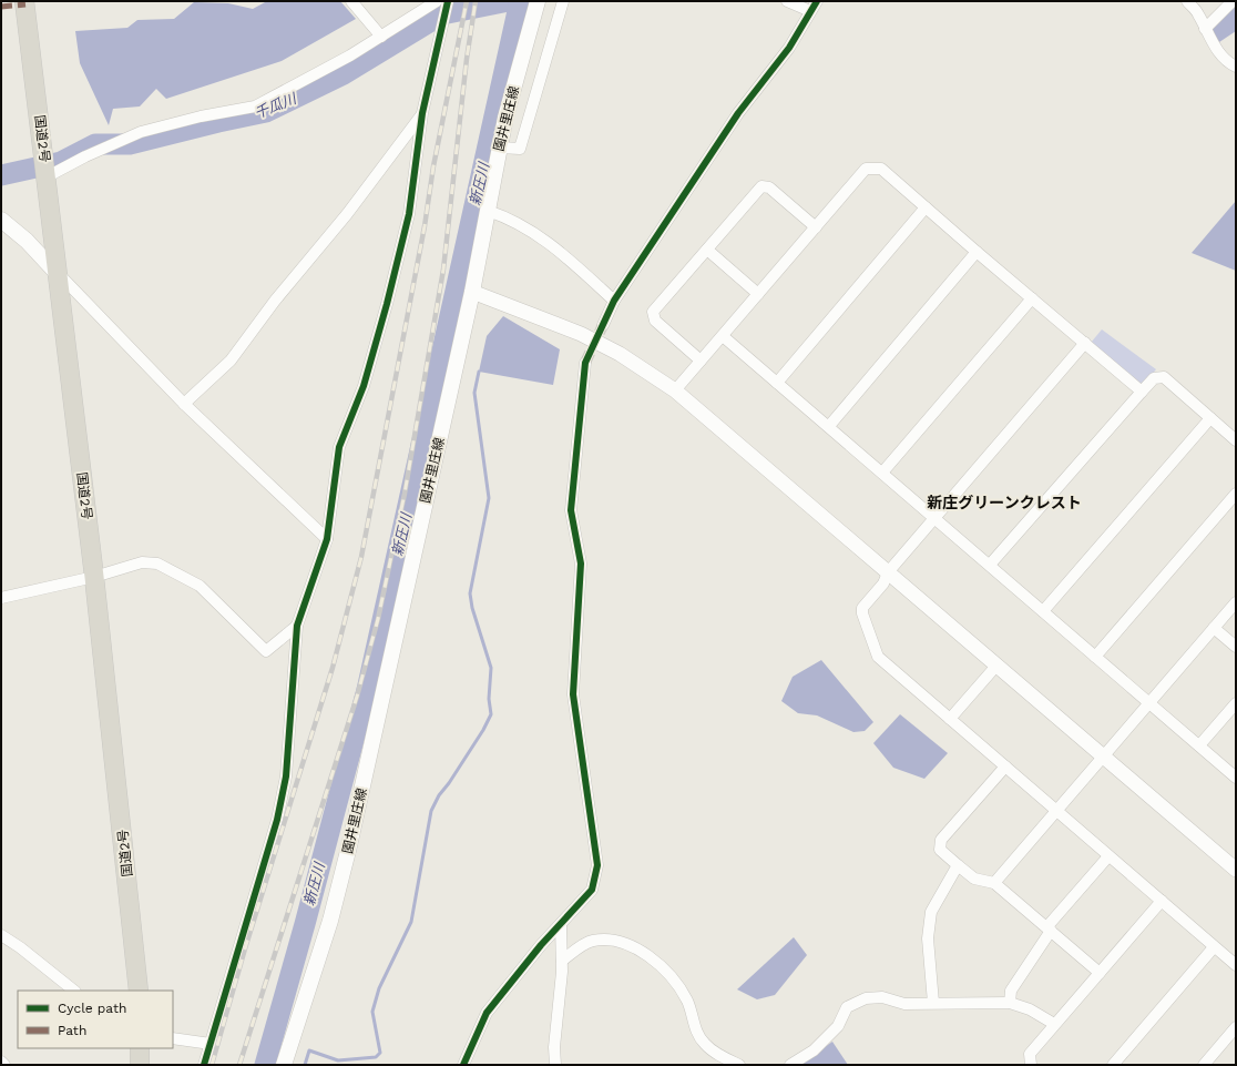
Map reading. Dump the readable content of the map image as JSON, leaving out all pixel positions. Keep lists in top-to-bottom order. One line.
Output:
{"streets":{"highway":["国道2号"],"main road":["園井里庄線"]},"districts":["新庄グリーンクレスト"],"water":["千瓜川","新圧川"],"legend":["Cycle path","Path"]}
